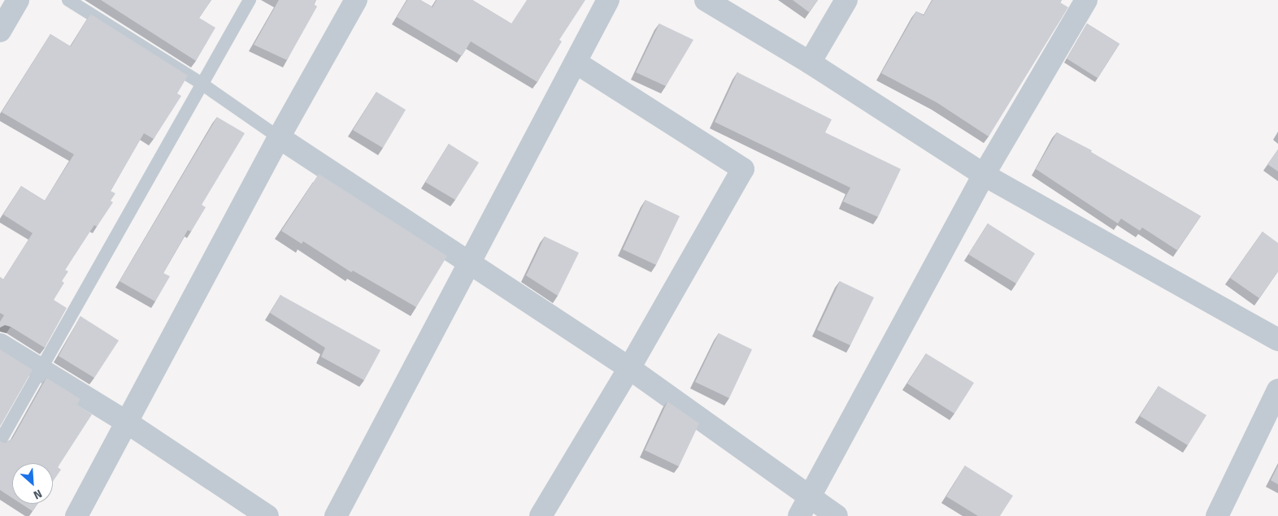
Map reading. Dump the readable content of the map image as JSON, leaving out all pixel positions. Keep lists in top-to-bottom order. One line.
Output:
{"north":"bottom right"}
